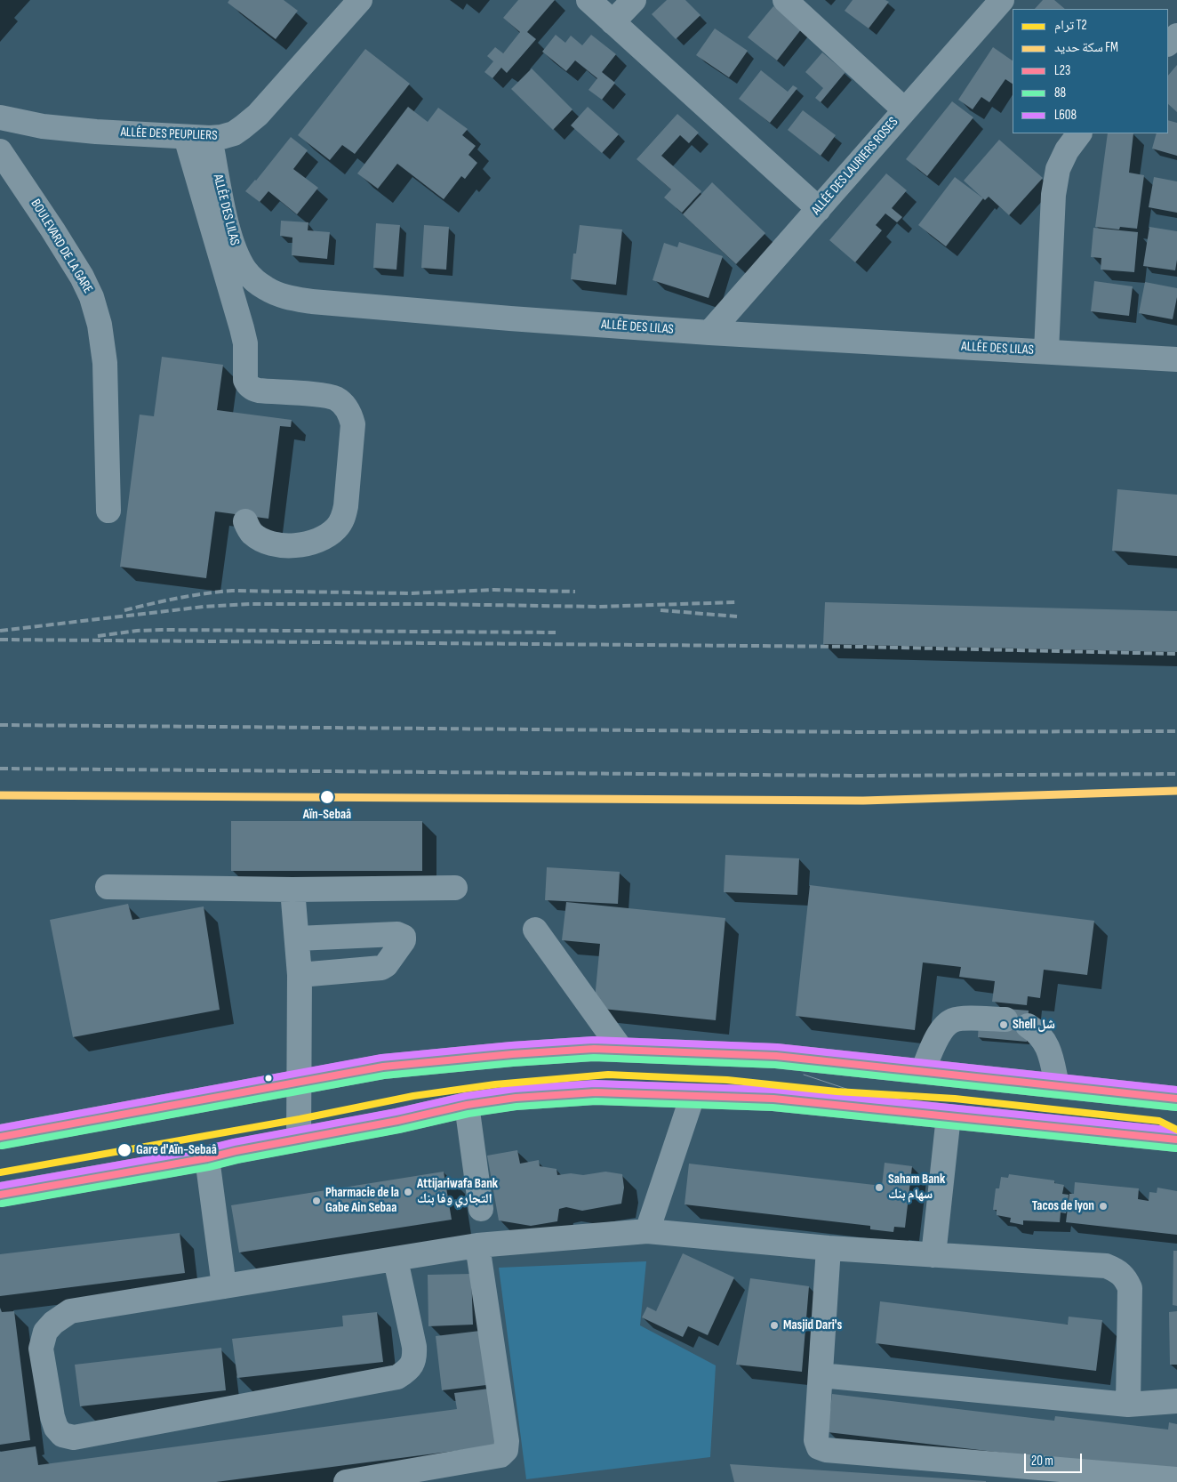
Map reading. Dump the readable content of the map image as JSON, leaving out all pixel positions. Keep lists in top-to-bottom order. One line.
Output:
{"streets":{"street":["ALLÉE DES PEUPLIERS","ALLÉE DES LAURIERS ROSES","ALLÉE DES LILAS","BOULEVARD DE LA GARE"]},"crossings":[["ALLÉE DES PEUPLIERS","ALLÉE DES LILAS"],["ALLÉE DES LAURIERS ROSES","ALLÉE DES LILAS"]],"places":["Aïn-Sebaâ","Shell شل","Gare d'Aïn-Sebaâ","Saham Bank سهام بنك","Attijariwafa Bank التجاري وفا بنك","Pharmacie de la Gabe Ain Sebaa","Tacos de lyon","Masjid Dari's"],"lines":["rail line FM","transit line L608","transit line L23","transit line 88","tram line T2"],"legend":["ترام T2","سكة حديد FM","L23","88","L608"],"scale_bar":"20 m"}
